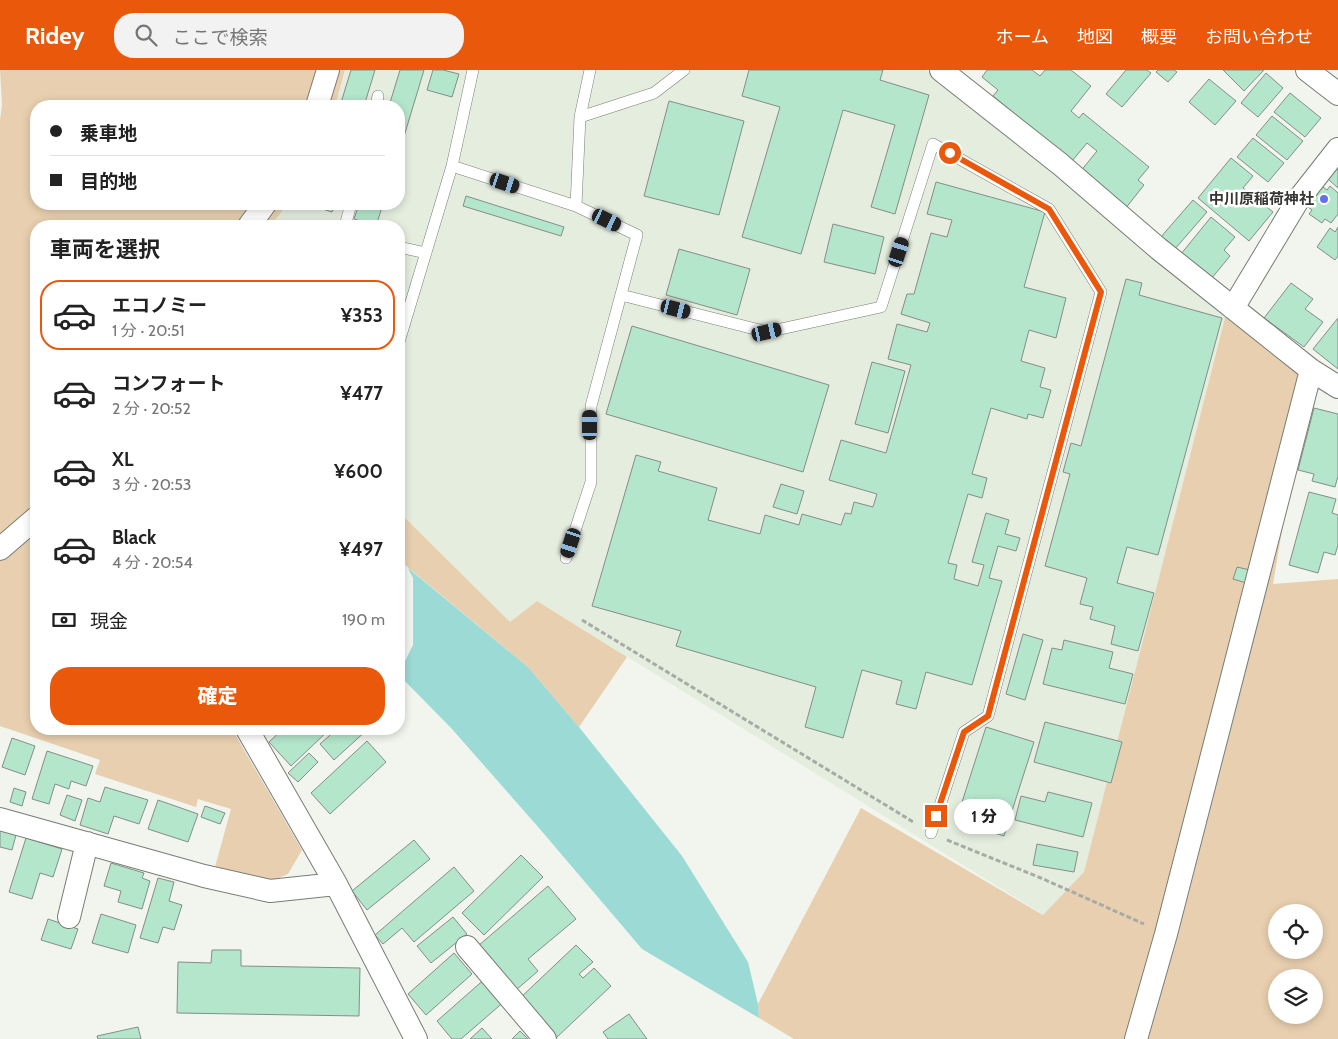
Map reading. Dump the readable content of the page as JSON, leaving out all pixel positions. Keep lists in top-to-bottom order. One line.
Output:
{"places":["中川原稲荷神社"],"page":{"header":"Ridey","search":"ここで検索","nav":["ホーム","地図","概要","お問い合わせ"],"banner":["乗車地","目的地"],"heading":"車両を選択","list":[{"name":"エコノミー","note":"1 分 · 20:51","value":"¥353"},{"name":"コンフォート","note":"2 分 · 20:52","value":"¥477"},{"name":"XL","note":"3 分 · 20:53","value":"¥600"},{"name":"Black","note":"4 分 · 20:54","value":"¥497"}],"pay":["現金","190 m"],"buttons":"確定","bubble":"1 分"}}
